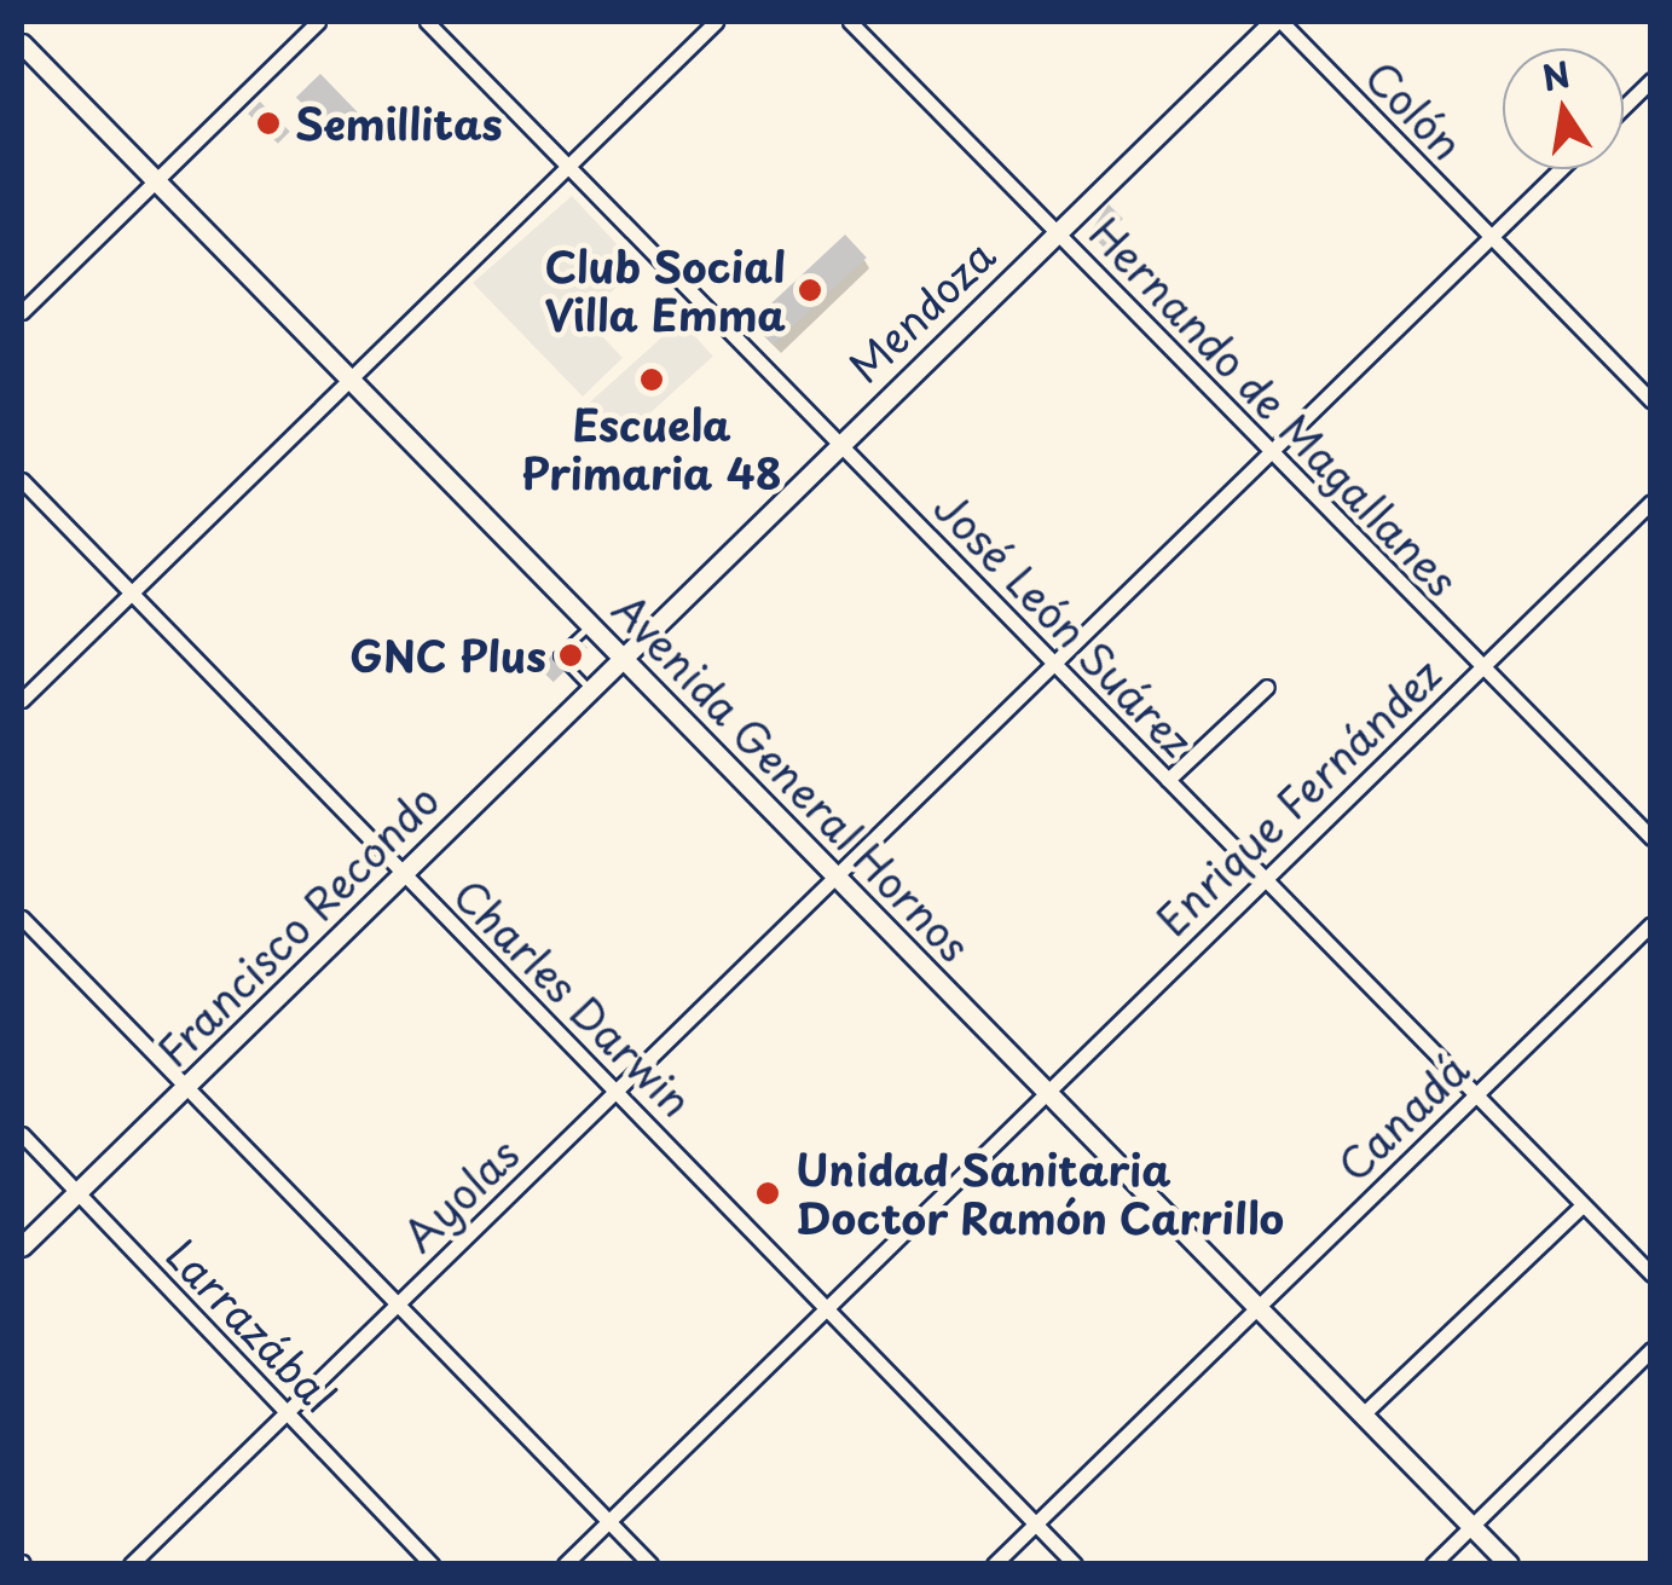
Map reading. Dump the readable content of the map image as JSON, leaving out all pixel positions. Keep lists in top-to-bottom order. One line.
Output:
{"streets":{"street":["Colón","Mendoza","Hernando de Magallanes","José León Suárez","Avenida General Hornos","Enrique Fernández","Francisco Recondo","Charles Darwin","Canadá","Ayolas","Larrazábal"]},"crossings":[["Colón","Mendoza"],["Colón","Ayolas"],["Mendoza","Hernando de Magallanes"],["Mendoza","José León Suárez"],["Mendoza","Avenida General Hornos"],["Mendoza","Francisco Recondo"],["Hernando de Magallanes","Enrique Fernández"],["Hernando de Magallanes","Ayolas"],["José León Suárez","Enrique Fernández"],["José León Suárez","Canadá"],["José León Suárez","Ayolas"],["Avenida General Hornos","Enrique Fernández"],["Avenida General Hornos","Francisco Recondo"],["Avenida General Hornos","Canadá"],["Avenida General Hornos","Ayolas"],["Enrique Fernández","Charles Darwin"],["Francisco Recondo","Charles Darwin"],["Francisco Recondo","Larrazábal"],["Charles Darwin","Canadá"],["Charles Darwin","Ayolas"],["Ayolas","Larrazábal"]],"places":["Semillitas","Club Social Villa Emma","Escuela Primaria 48","GNC Plus","Unidad Sanitaria Doctor Ramón Carrillo"],"north":"top"}
